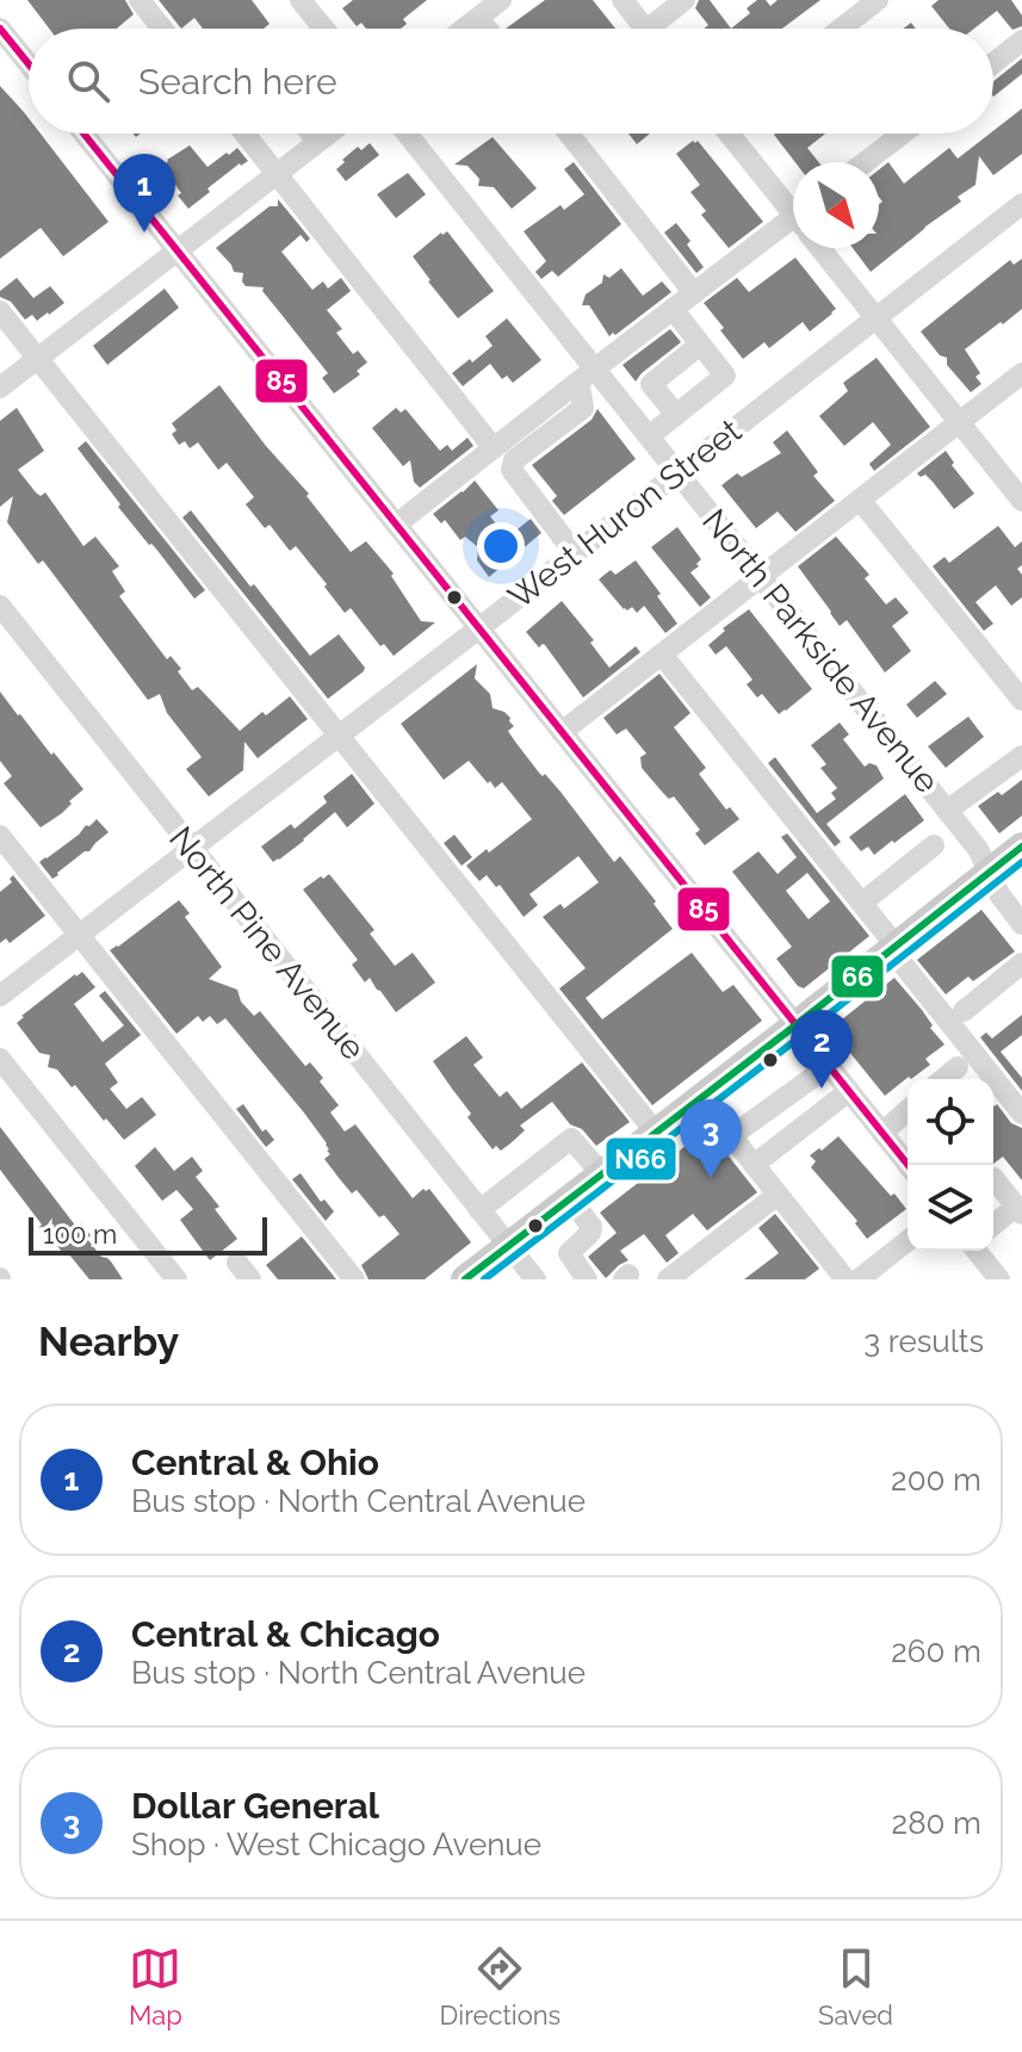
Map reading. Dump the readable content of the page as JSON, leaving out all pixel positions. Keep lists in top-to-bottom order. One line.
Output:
{"streets":{"street":["West Huron Street","North Parkside Avenue","North Pine Avenue"]},"crossings":[["West Huron Street","North Parkside Avenue"],["West Huron Street","North Pine Avenue"]],"lines":["transit line 85","transit line 66","transit line N66"],"scale_bar":"100 m","north":"bottom right","page":{"search":"Search here","pins":["1","2","3"],"scale":"100 m","heading":["Nearby","3 results"],"list":[{"mark":"1","name":"Central & Ohio","note":"Bus stop · North Central Avenue","value":"200 m"},{"mark":"2","name":"Central & Chicago","note":"Bus stop · North Central Avenue","value":"260 m"},{"mark":"3","name":"Dollar General","note":"Shop · West Chicago Avenue","value":"280 m"}],"nav":["Map","Directions","Saved"]}}
